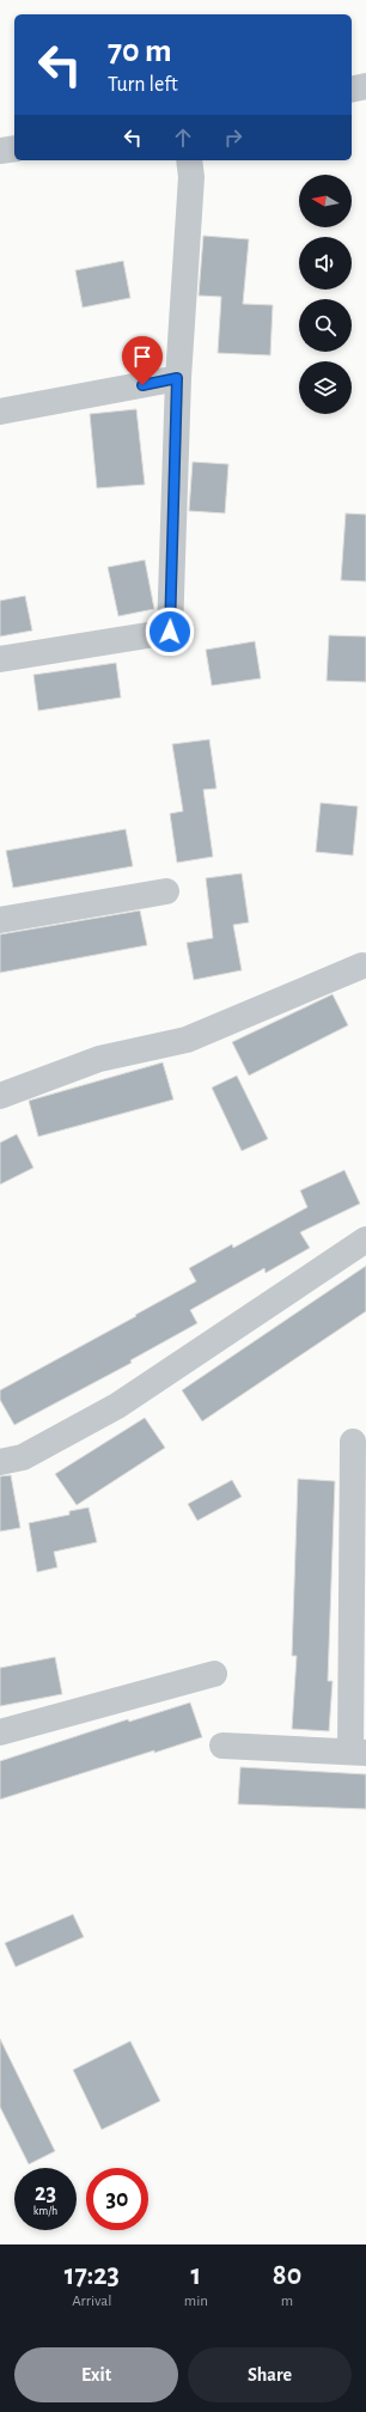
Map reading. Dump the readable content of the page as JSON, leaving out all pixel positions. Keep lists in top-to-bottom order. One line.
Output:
{"north":"left","page":{"turn":["70 m","Turn left"],"speed":"23 km/h","limit":"30","eta":["17:23","Arrival","1","min","80","m"],"buttons":["Exit","Share"]}}
